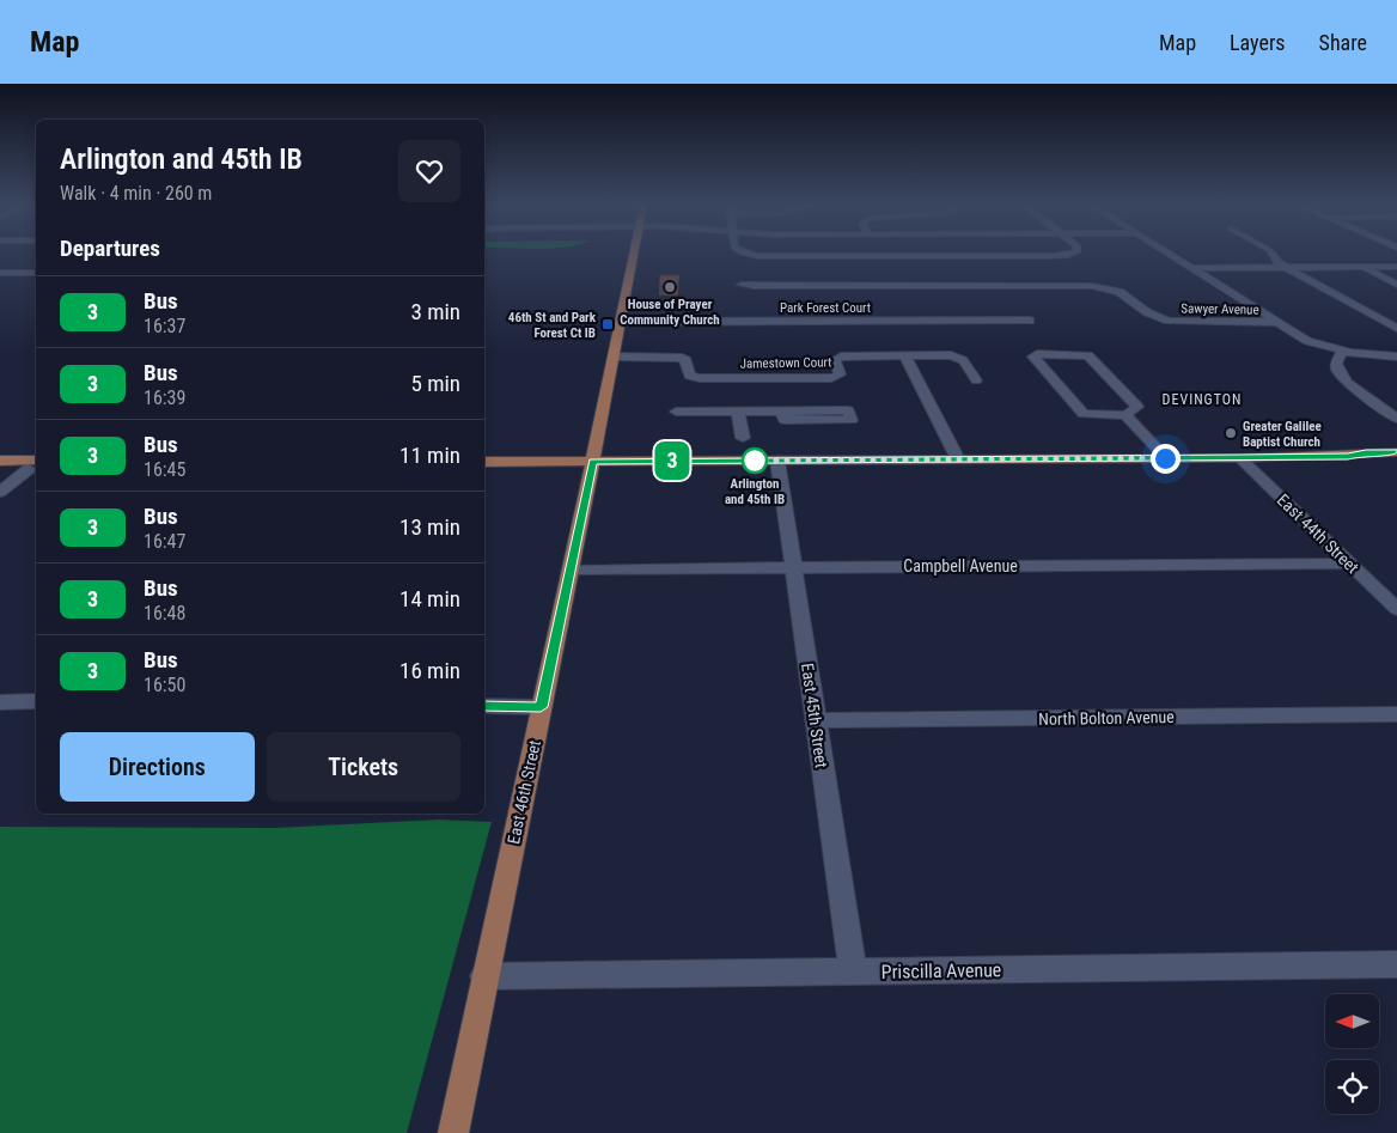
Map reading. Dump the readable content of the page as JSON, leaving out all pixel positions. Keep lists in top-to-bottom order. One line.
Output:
{"streets":{"main road":["East 46th Street"],"street":["Park Forest Court","Sawyer Avenue","Jamestown Court","East 44th Street","Campbell Avenue","East 45th Street","North Bolton Avenue","Priscilla Avenue"]},"crossings":[["Park Forest Court","East 46th Street"],["Jamestown Court","East 46th Street"],["East 44th Street","Campbell Avenue"],["Campbell Avenue","East 45th Street"],["Campbell Avenue","East 46th Street"],["East 45th Street","North Bolton Avenue"],["East 45th Street","Priscilla Avenue"],["East 46th Street","Priscilla Avenue"]],"districts":["DEVINGTON"],"places":{"other":["House of Prayer Community Church","Greater Galilee Baptist Church","Arlington and 45th IB"],"transit":["46th St and Park Forest Ct IB"]},"lines":["bus line 3"],"north":"left","page":{"header":"Map","nav":["Map","Layers","Share"],"on_map":"3","heading":[["Arlington and 45th IB","Walk · 4 min · 260 m"],"Departures"],"list":[{"mark":"3","name":"Bus","note":"16:37","value":"3 min"},{"mark":"3","name":"Bus","note":"16:39","value":"5 min"},{"mark":"3","name":"Bus","note":"16:45","value":"11 min"},{"mark":"3","name":"Bus","note":"16:47","value":"13 min"},{"mark":"3","name":"Bus","note":"16:48","value":"14 min"},{"mark":"3","name":"Bus","note":"16:50","value":"16 min"}],"buttons":["Directions","Tickets"]}}
